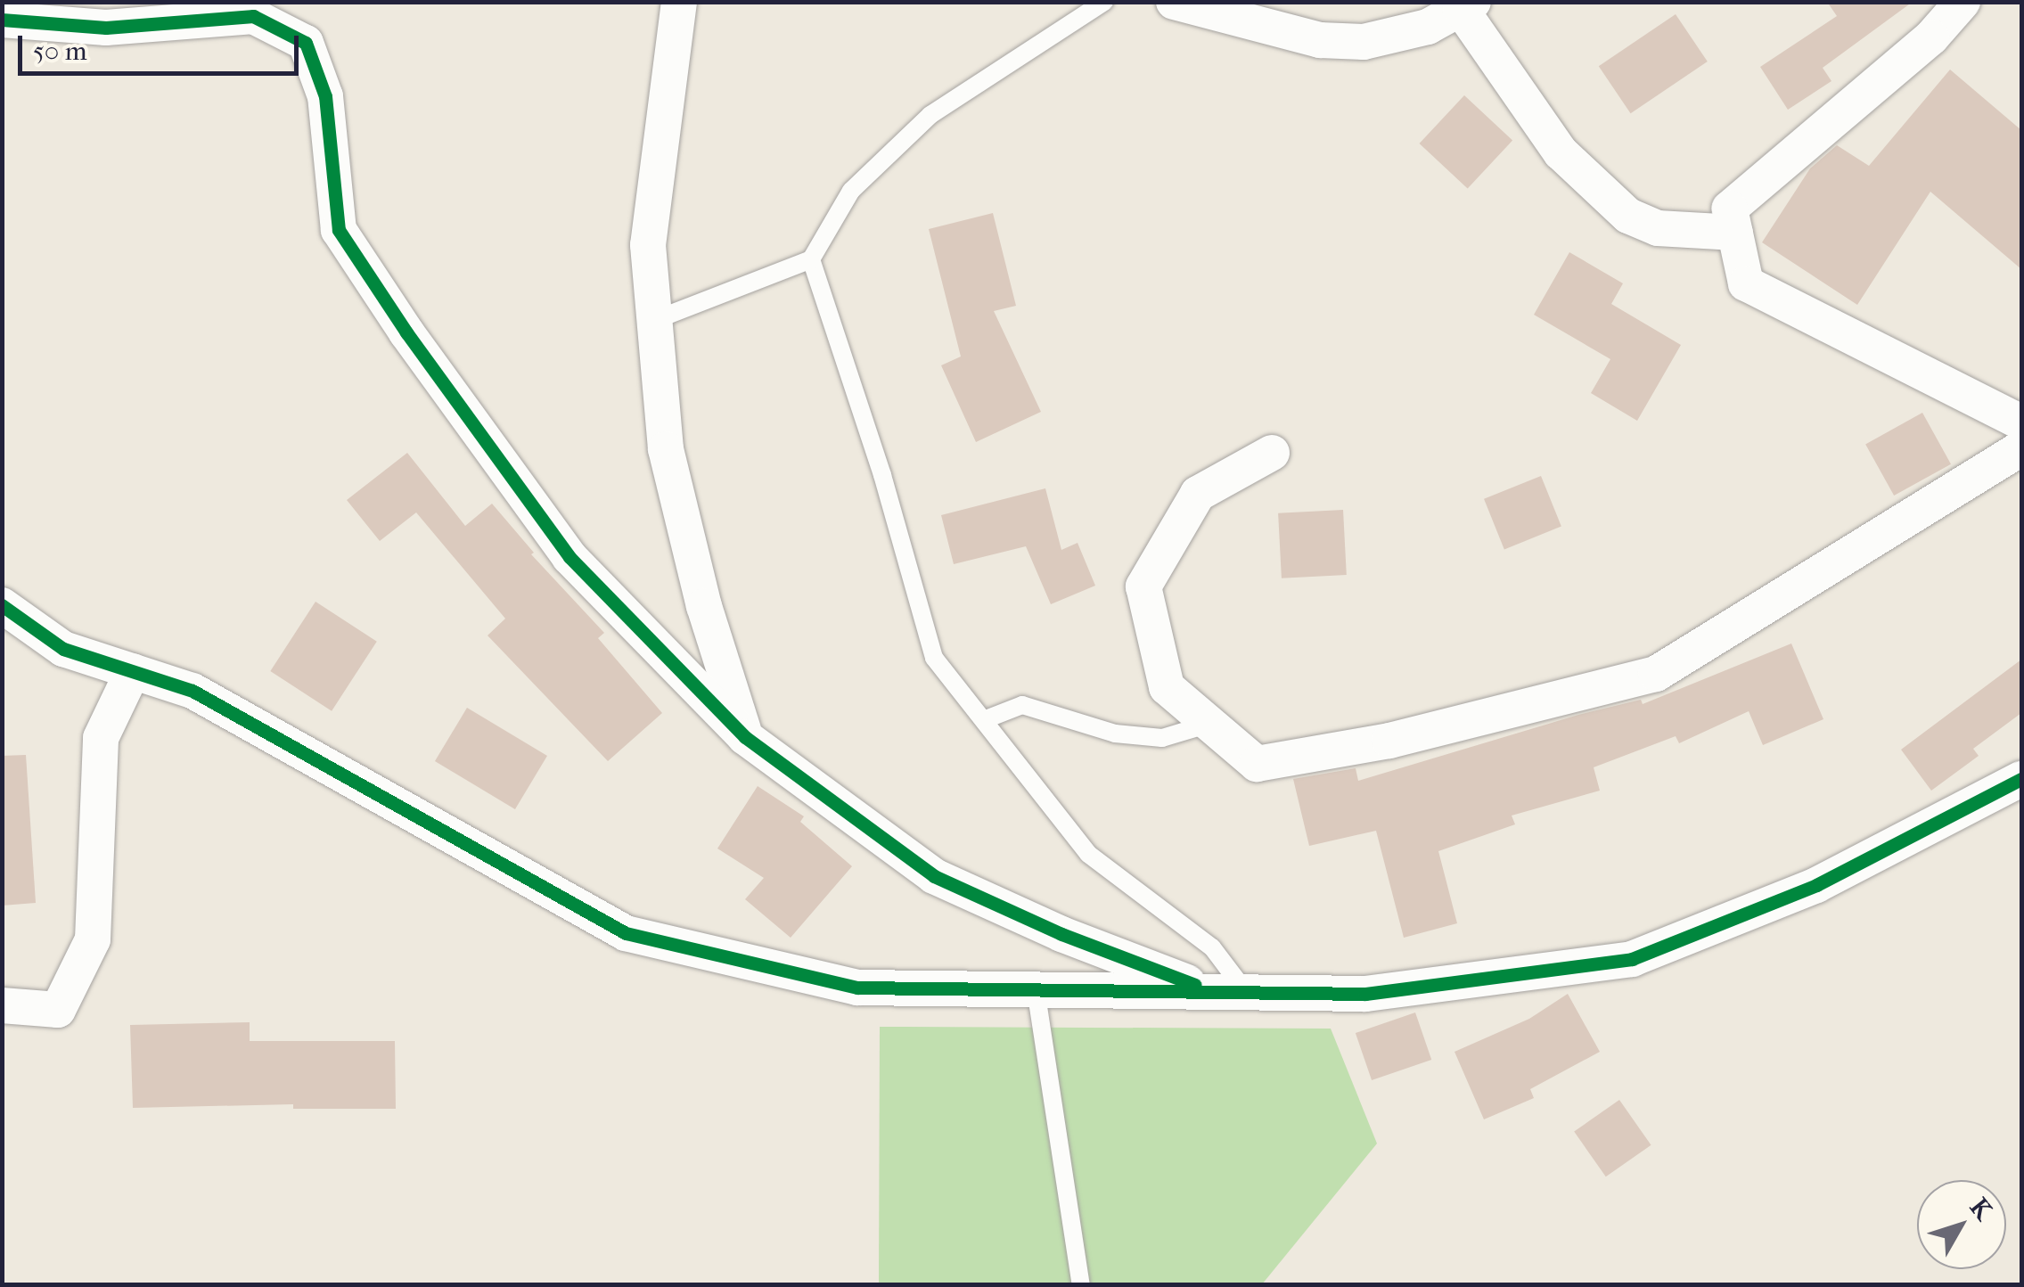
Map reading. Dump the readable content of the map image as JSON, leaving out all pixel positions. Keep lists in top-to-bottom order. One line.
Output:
{"scale_bar":"50 m","north":"top right"}
